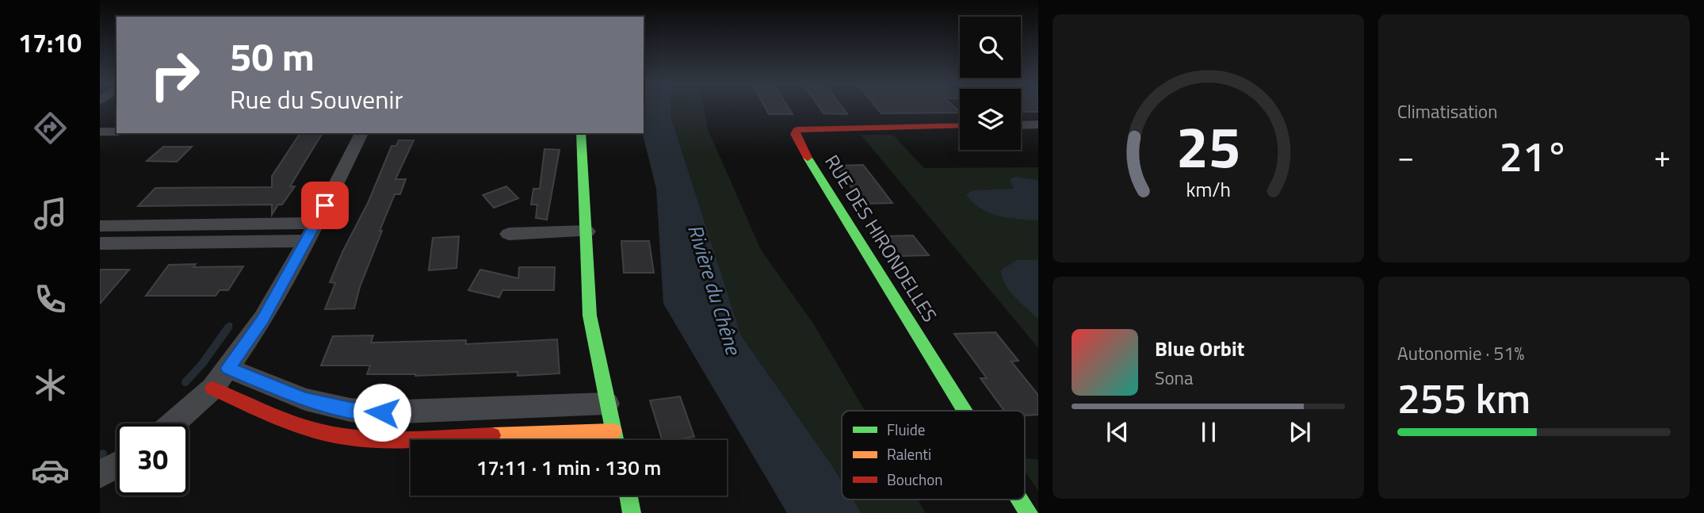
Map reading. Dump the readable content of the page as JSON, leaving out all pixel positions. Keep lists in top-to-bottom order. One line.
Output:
{"streets":{"street":["RUE DES HIRONDELLES"]},"water":["Rivière du Chêne"],"legend":["Fluide","Ralenti","Bouchon"],"page":{"tabs":"17:10","tile":["Climatisation",["Autonomie · 51%","255 km"]],"turn":["50 m","Rue du Souvenir"],"heat":["−","21°","+"],"song":["Blue Orbit","Sona"],"limit":"30","trip":"17:11 · 1 min · 130 m","gauge":["25","km/h"]}}
